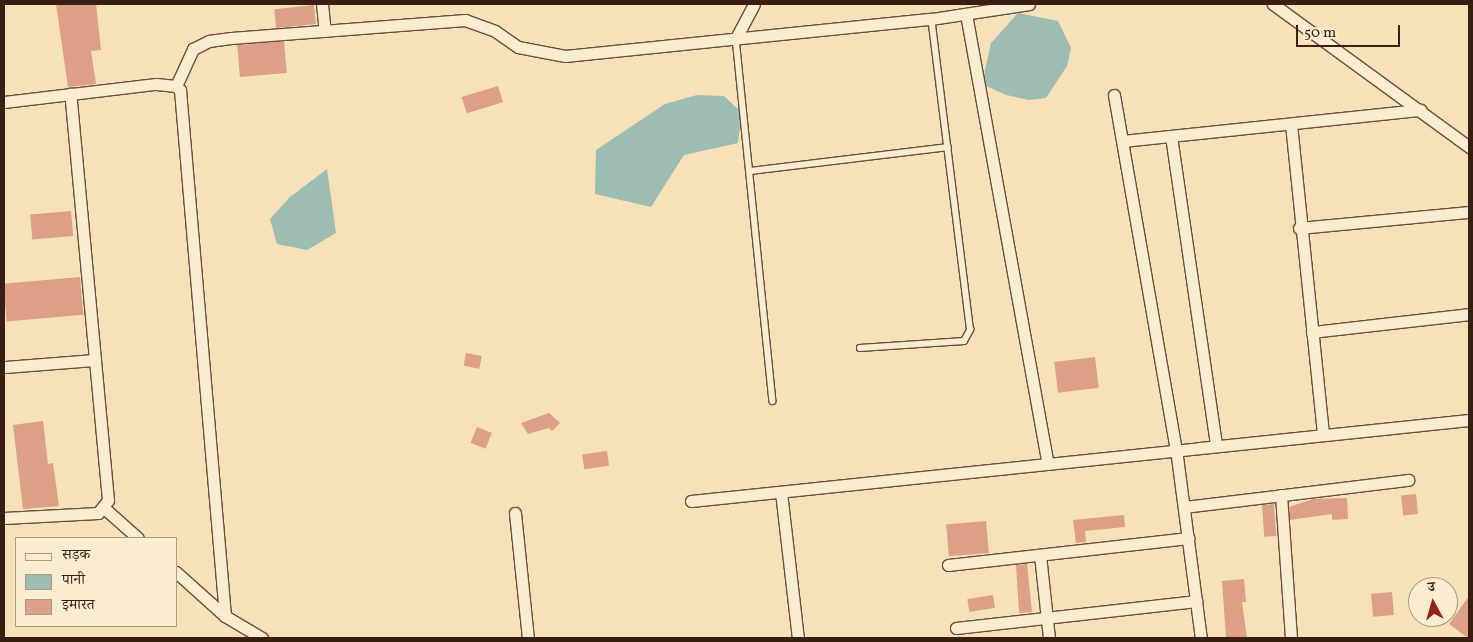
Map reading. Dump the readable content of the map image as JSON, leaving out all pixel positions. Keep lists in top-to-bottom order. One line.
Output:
{"legend":["सड़क","पानी","इमारत"],"scale_bar":"50 m","north":"top"}
